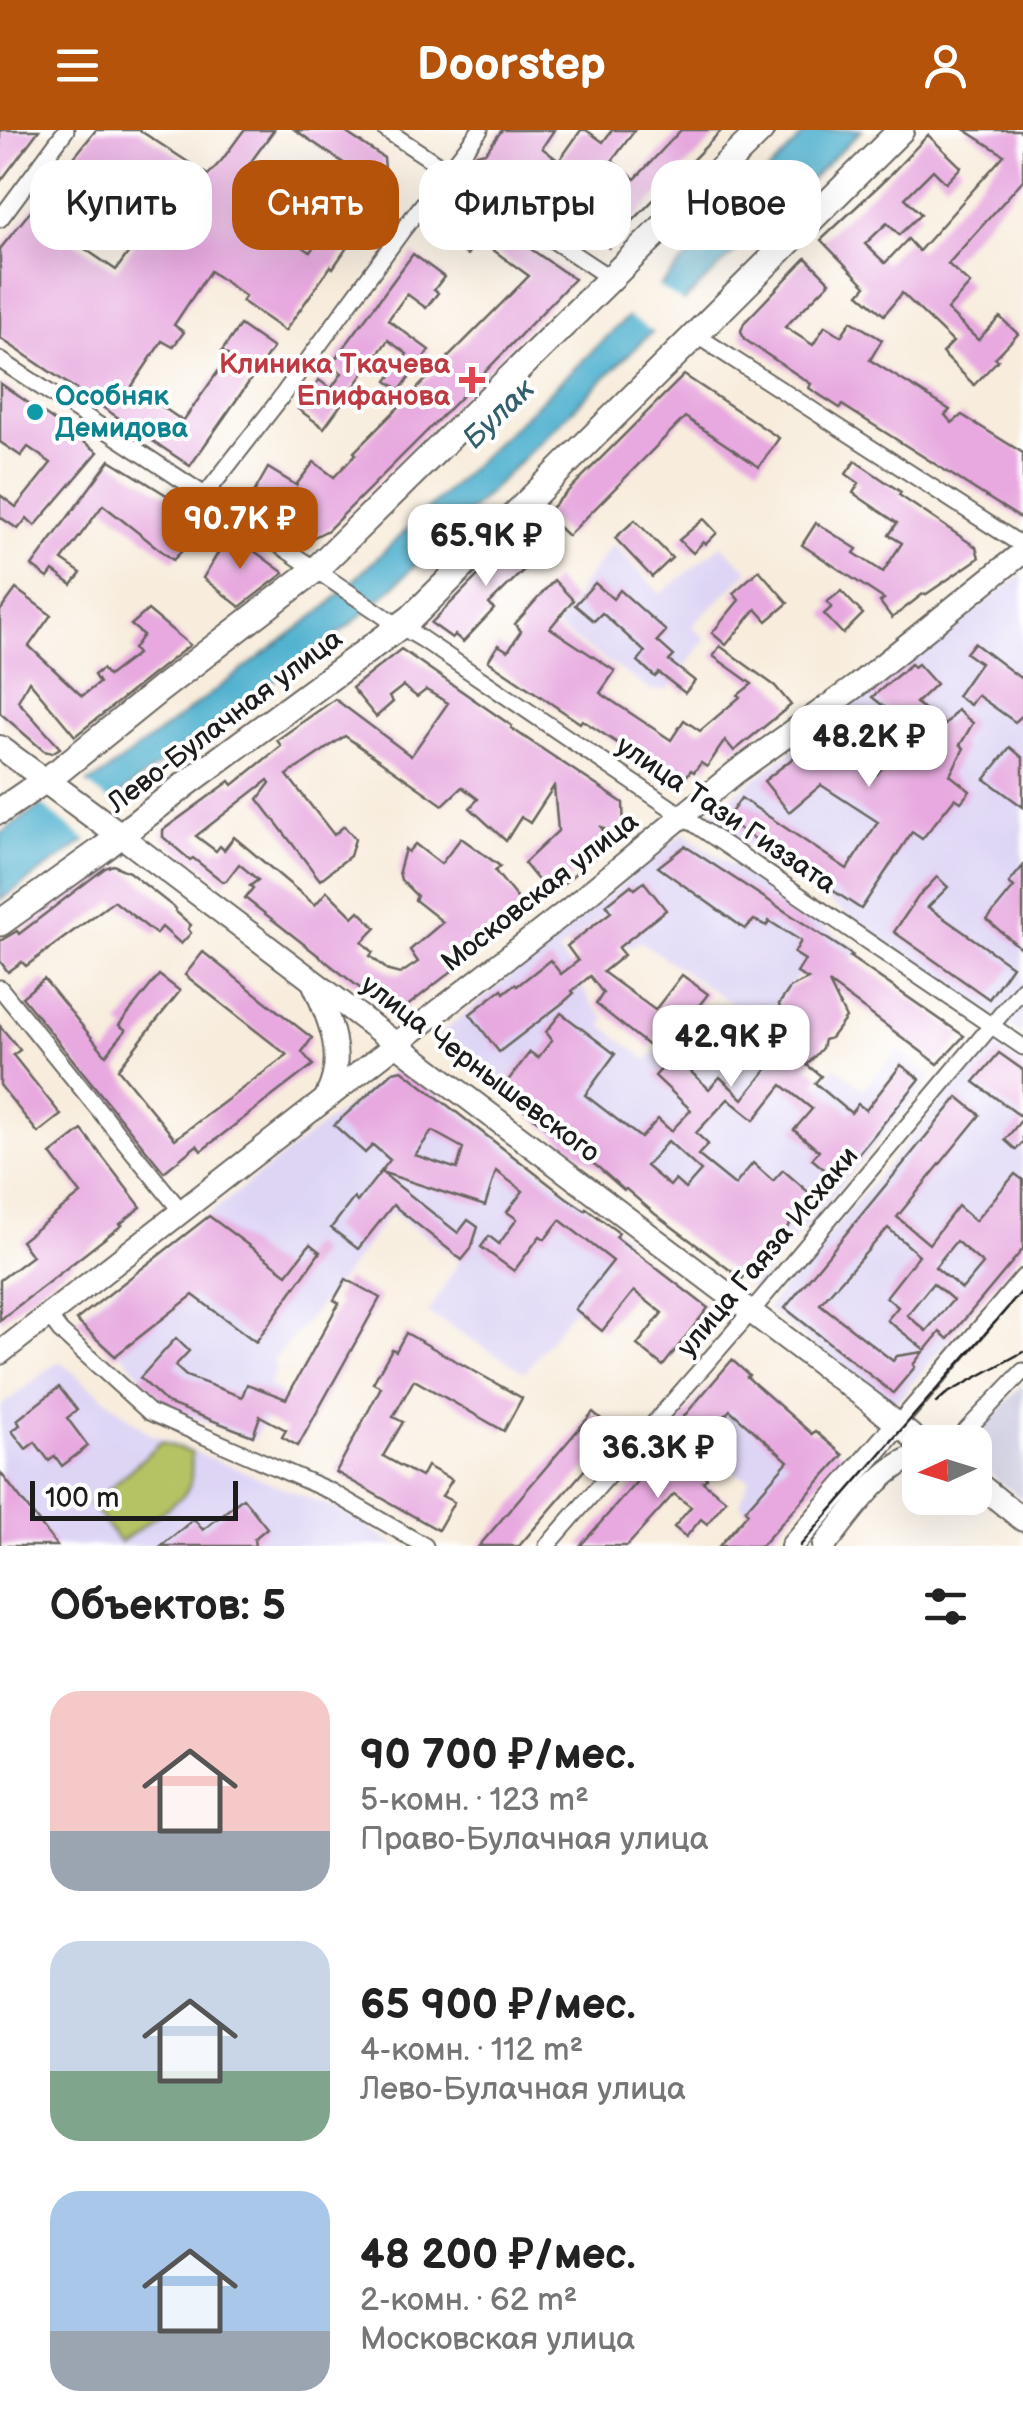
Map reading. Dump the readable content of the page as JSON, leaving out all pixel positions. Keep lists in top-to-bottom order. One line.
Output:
{"streets":{"main road":["Лево-Булачная улица","улица Чернышевского"],"street":["улица Тази Гиззата","Московская улица","улица Гаяза Исхаки"]},"crossings":[["Лево-Булачная улица","улица Тази Гиззата"],["Лево-Булачная улица","улица Чернышевского"],["улица Тази Гиззата","Московская улица"],["улица Тази Гиззата","улица Гаяза Исхаки"],["Московская улица","улица Чернышевского"],["улица Чернышевского","улица Гаяза Исхаки"]],"water":["Булак"],"places":{"health":["Клиника Ткачева Епифанова"],"other":["Особняк Демидова"]},"scale_bar":"100 m","north":"left","page":{"header":"Doorstep","chip":["Купить","Снять","Фильтры","Новое"],"price":["90.7K ₽","65.9K ₽","48.2K ₽","42.9K ₽","36.3K ₽"],"scale":"100 m","heading":"Объектов: 5","list":[{"name":"90 700 ₽/мес.","note":"5-комн. · 123 m² · Право-Булачная улица"},{"name":"65 900 ₽/мес.","note":"4-комн. · 112 m² · Лево-Булачная улица"},{"name":"48 200 ₽/мес.","note":"2-комн. · 62 m² · Московская улица"}]}}
